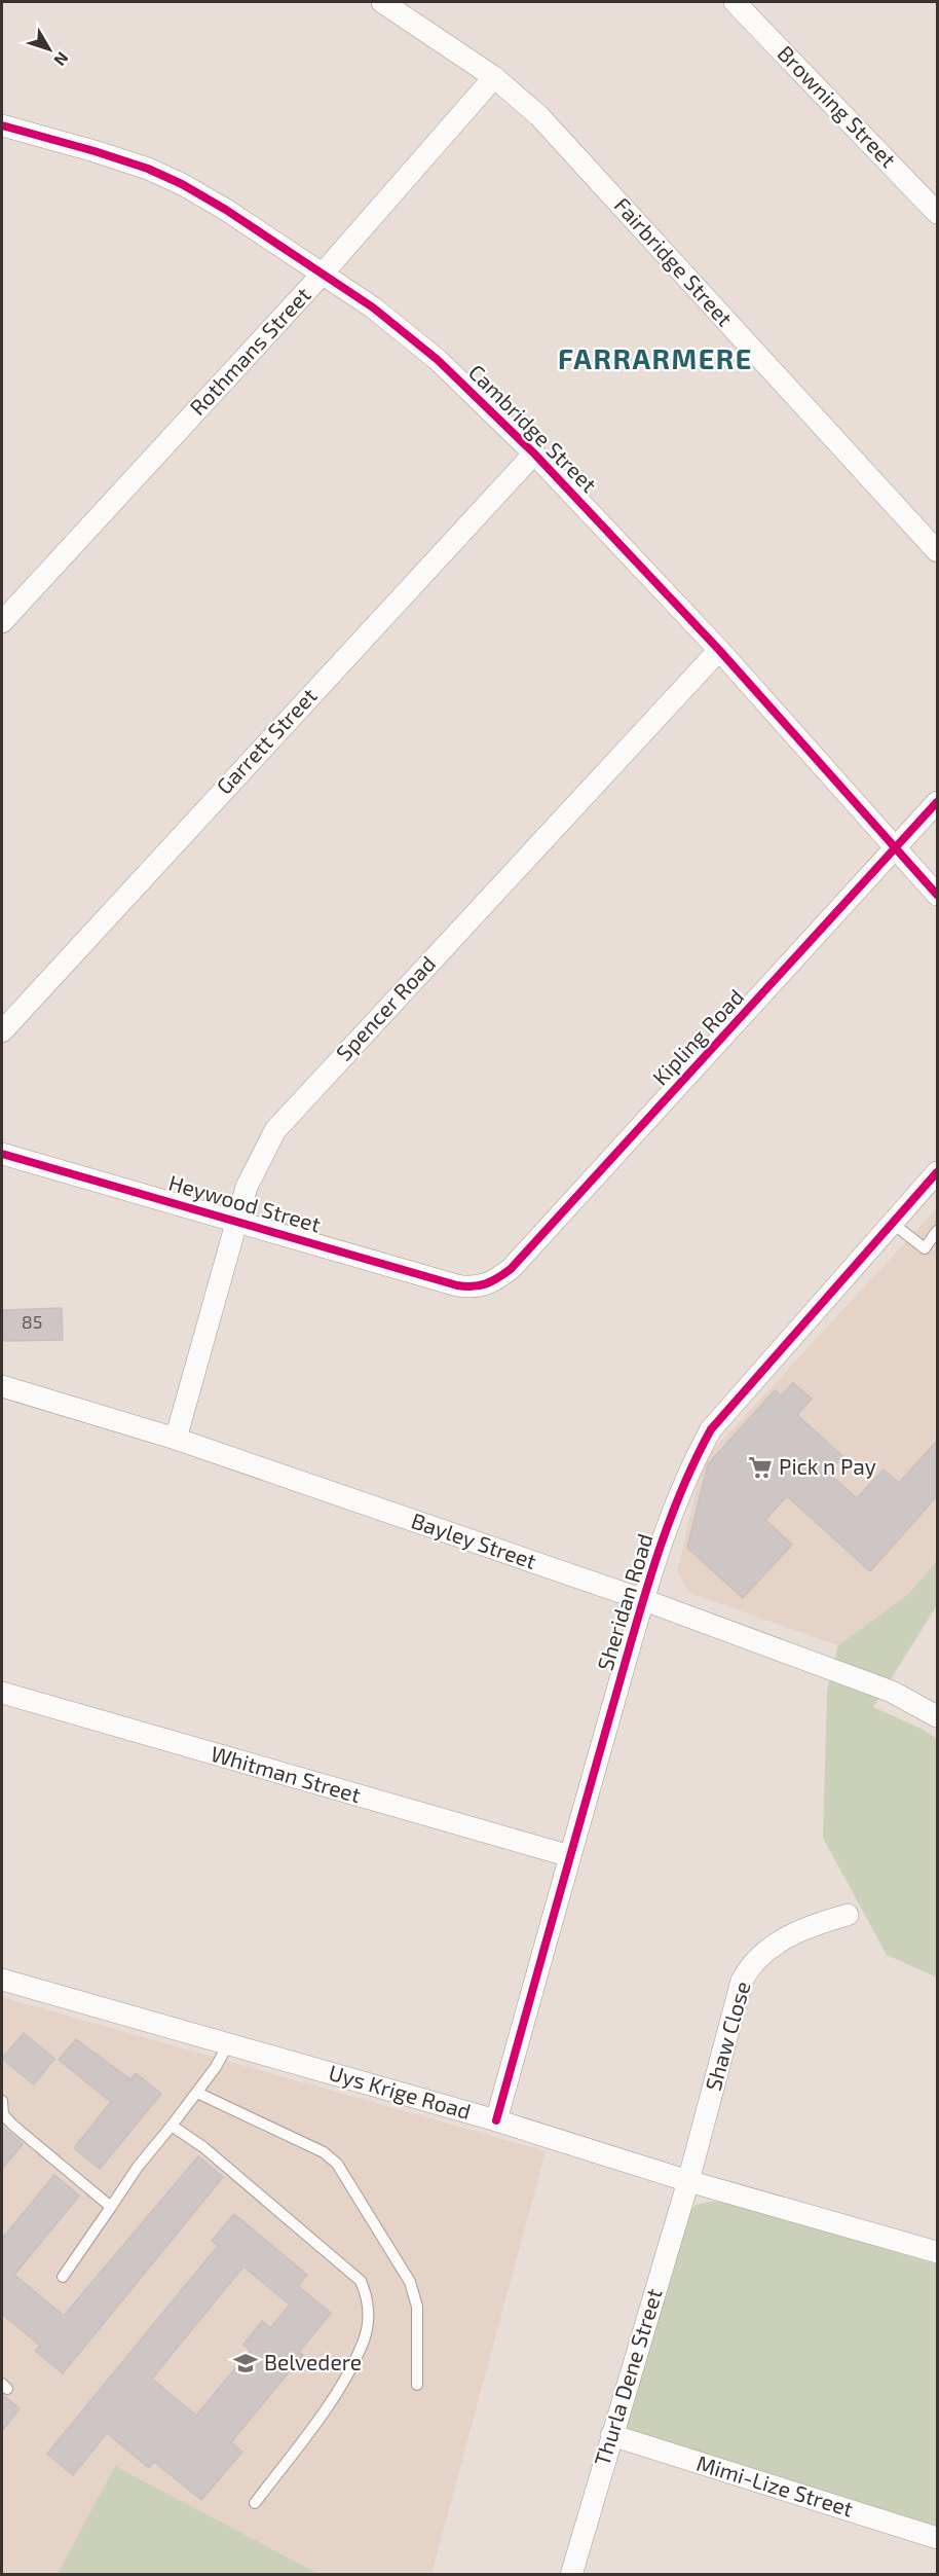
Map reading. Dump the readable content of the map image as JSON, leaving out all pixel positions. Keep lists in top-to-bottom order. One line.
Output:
{"streets":{"street":["Browning Street","Fairbridge Street","Rothmans Street","Cambridge Street","Garrett Street","Spencer Road","Kipling Road","Heywood Street","Bayley Street","Sheridan Road","Whitman Street","Shaw Close","Uys Krige Road","Thurla Dene Street","Mimi-Lize Street"]},"crossings":[["Fairbridge Street","Rothmans Street"],["Rothmans Street","Cambridge Street"],["Cambridge Street","Garrett Street"],["Cambridge Street","Spencer Road"],["Cambridge Street","Kipling Road"],["Spencer Road","Heywood Street"],["Spencer Road","Bayley Street"],["Kipling Road","Heywood Street"],["Bayley Street","Sheridan Road"],["Sheridan Road","Whitman Street"],["Sheridan Road","Uys Krige Road"],["Shaw Close","Uys Krige Road"],["Shaw Close","Thurla Dene Street"],["Uys Krige Road","Thurla Dene Street"],["Thurla Dene Street","Mimi-Lize Street"]],"districts":["FARRARMERE"],"places":{"supermarket":["Pick n Pay"],"school or university":["Belvedere"]},"house_numbers":["85"],"north":"bottom right"}
